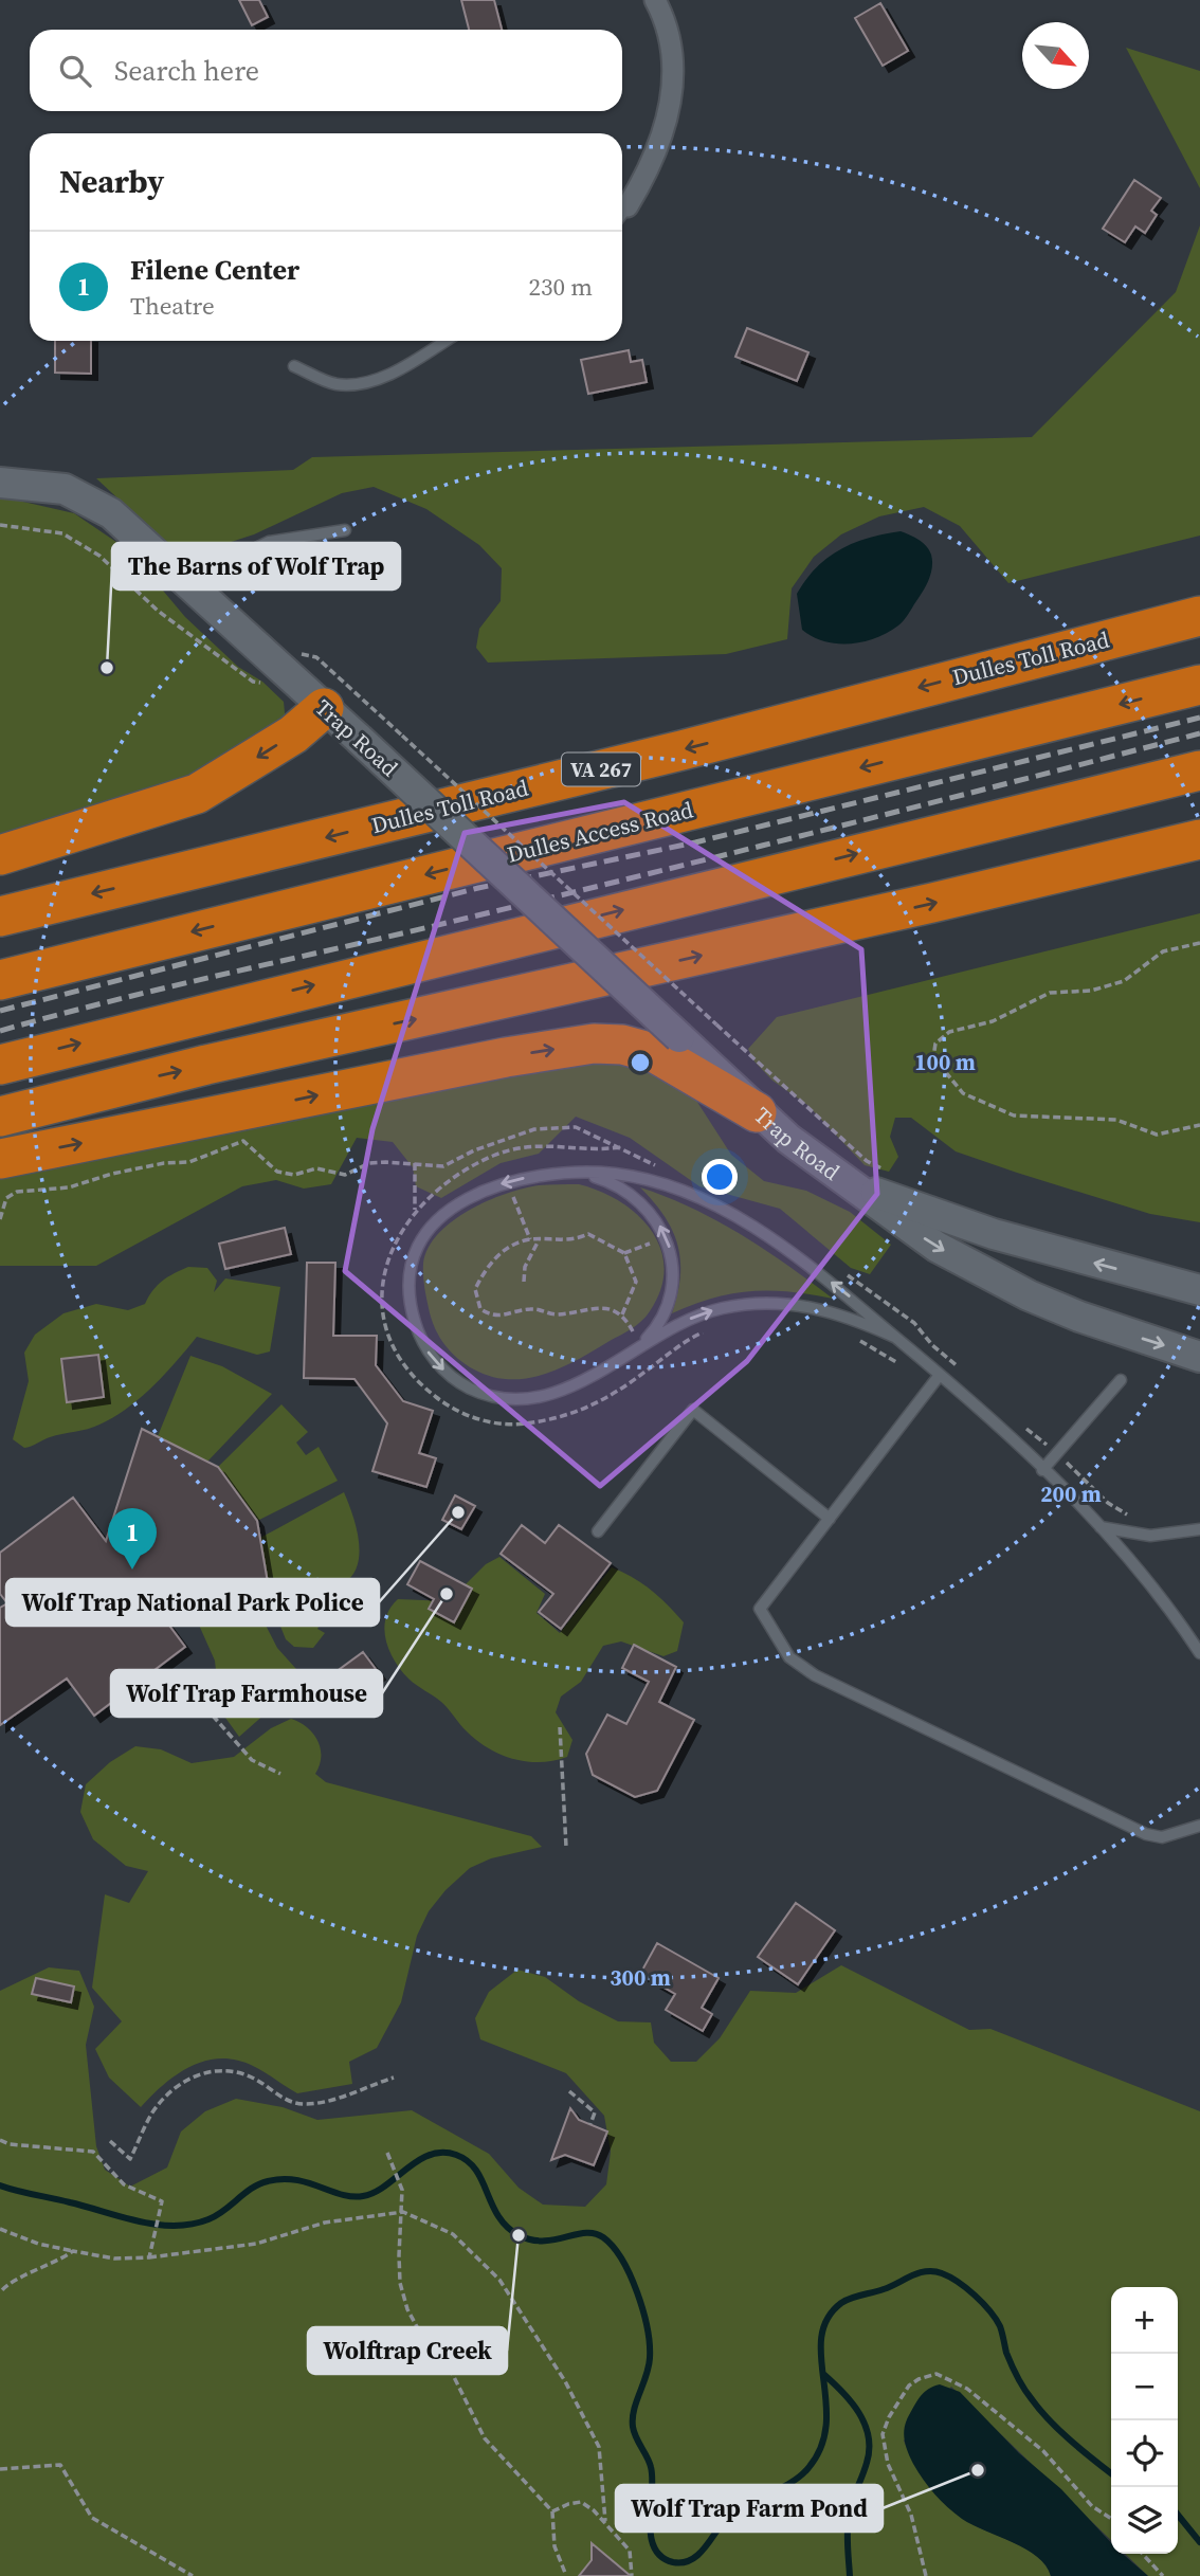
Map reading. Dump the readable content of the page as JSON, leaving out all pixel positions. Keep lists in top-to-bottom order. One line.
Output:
{"streets":{"highway":["Dulles Toll Road","VA 267","Dulles Access Road"],"main road":["Trap Road"]},"places":["The Barns of Wolf Trap","Wolf Trap National Park Police","Wolf Trap Farmhouse","Wolftrap Creek","Wolf Trap Farm Pond"],"north":"bottom right","page":{"search":"Search here","heading":"Nearby","list":[{"mark":"1","name":"Filene Center","note":"Theatre","value":"230 m"}],"pins":"1","map_buttons":["+","−"]},"rings":["100 m","200 m","300 m"]}
